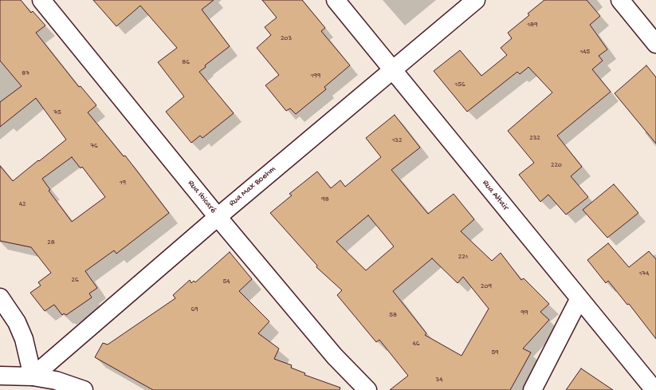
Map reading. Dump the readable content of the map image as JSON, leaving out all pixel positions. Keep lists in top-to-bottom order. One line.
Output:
{"streets":{"street":["Rua Max Boehm","Rua Altair","Rua Ibicaré"]},"crossings":[["Rua Max Boehm","Rua Altair"],["Rua Max Boehm","Rua Ibicaré"]],"house_numbers":["189","203","145","86","87","199","156","75","232","132","76","220","19","98","42","28","221","174","26","54","209","69","99","58","46","59","34"]}
